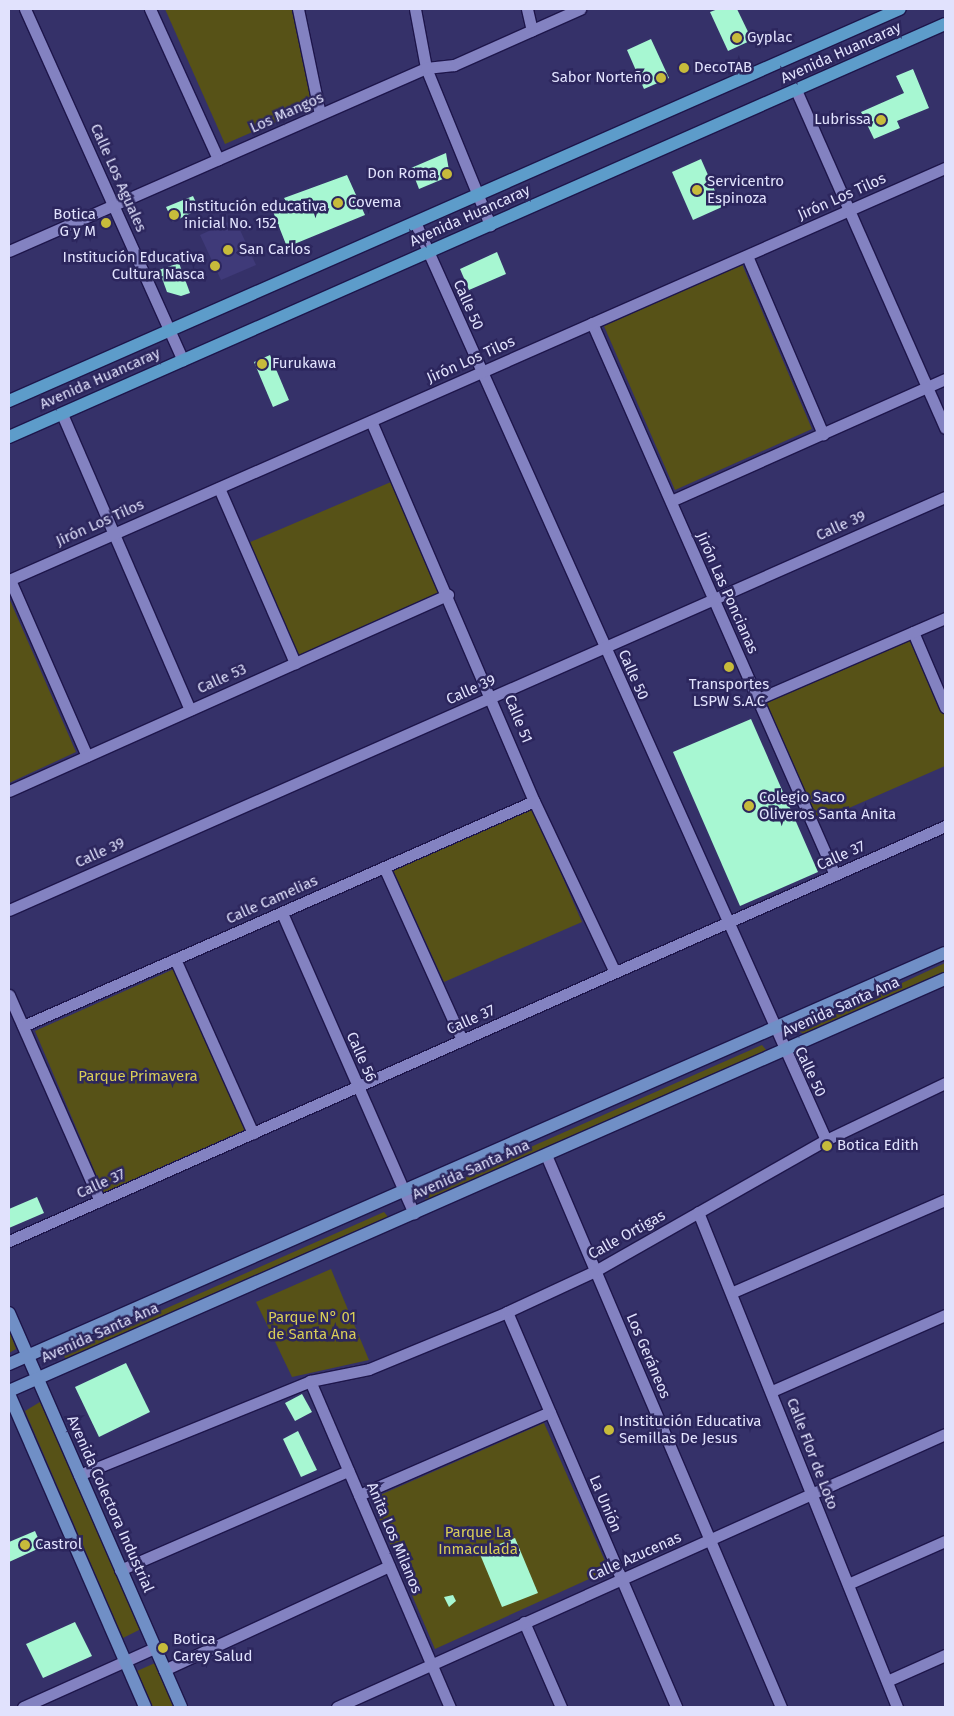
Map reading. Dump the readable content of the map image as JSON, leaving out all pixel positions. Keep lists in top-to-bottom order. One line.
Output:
{"streets":{"main road":["Avenida Huancaray"],"street":["Los Mangos","Calle Los Aguales","Jirón Los Tilos","Calle 50","Calle 39","Jirón Las Poncianas","Calle 53","Calle 51","Calle 37","Calle Camelias","Avenida Santa Ana","Calle 56","Calle Ortigas","Los Geráneos","Calle Flor de Loto","Avenida Colectora Industrial","La Unión","Anita Los Milanos","Calle Azucenas"]},"crossings":[["Avenida Huancaray","Calle Los Aguales"],["Avenida Huancaray","Calle 50"],["Los Mangos","Calle Los Aguales"],["Jirón Los Tilos","Calle 50"],["Jirón Los Tilos","Jirón Las Poncianas"],["Jirón Los Tilos","Calle 51"],["Calle 50","Calle 39"],["Calle 50","Calle 37"],["Calle 50","Avenida Santa Ana"],["Calle 50","Calle Ortigas"],["Calle 39","Jirón Las Poncianas"],["Calle 39","Calle 51"],["Jirón Las Poncianas","Calle 37"],["Calle 53","Calle 51"],["Calle 51","Calle 37"],["Calle 51","Calle Camelias"],["Calle 37","Calle 56"],["Calle Camelias","Calle 56"],["Avenida Santa Ana","Calle 56"],["Avenida Santa Ana","Los Geráneos"],["Avenida Santa Ana","Avenida Colectora Industrial"],["Calle Ortigas","Los Geráneos"],["Calle Ortigas","Calle Flor de Loto"],["Calle Ortigas","Avenida Colectora Industrial"],["Calle Ortigas","La Unión"],["Calle Ortigas","Anita Los Milanos"],["Los Geráneos","Calle Azucenas"],["Calle Flor de Loto","Calle Azucenas"],["La Unión","Calle Azucenas"],["Anita Los Milanos","Calle Azucenas"]],"parks":["Parque Primavera","Parque N° 01 de Santa Ana","Parque La Inmaculada"],"places":["Gyplac","DecoTAB","Sabor Norteño","Lubrissa","Don Roma","Servicentro Espinoza","Covema","Institución educativa inicial No. 152","Botica G y M","San Carlos","Institución Educativa Cultura Nasca","Furukawa","Transportes LSPW S.A.C","Colegio Saco Oliveros Santa Anita","Botica Edith","Institución Educativa Semillas De Jesus","Castrol","Botica Carey Salud"]}
